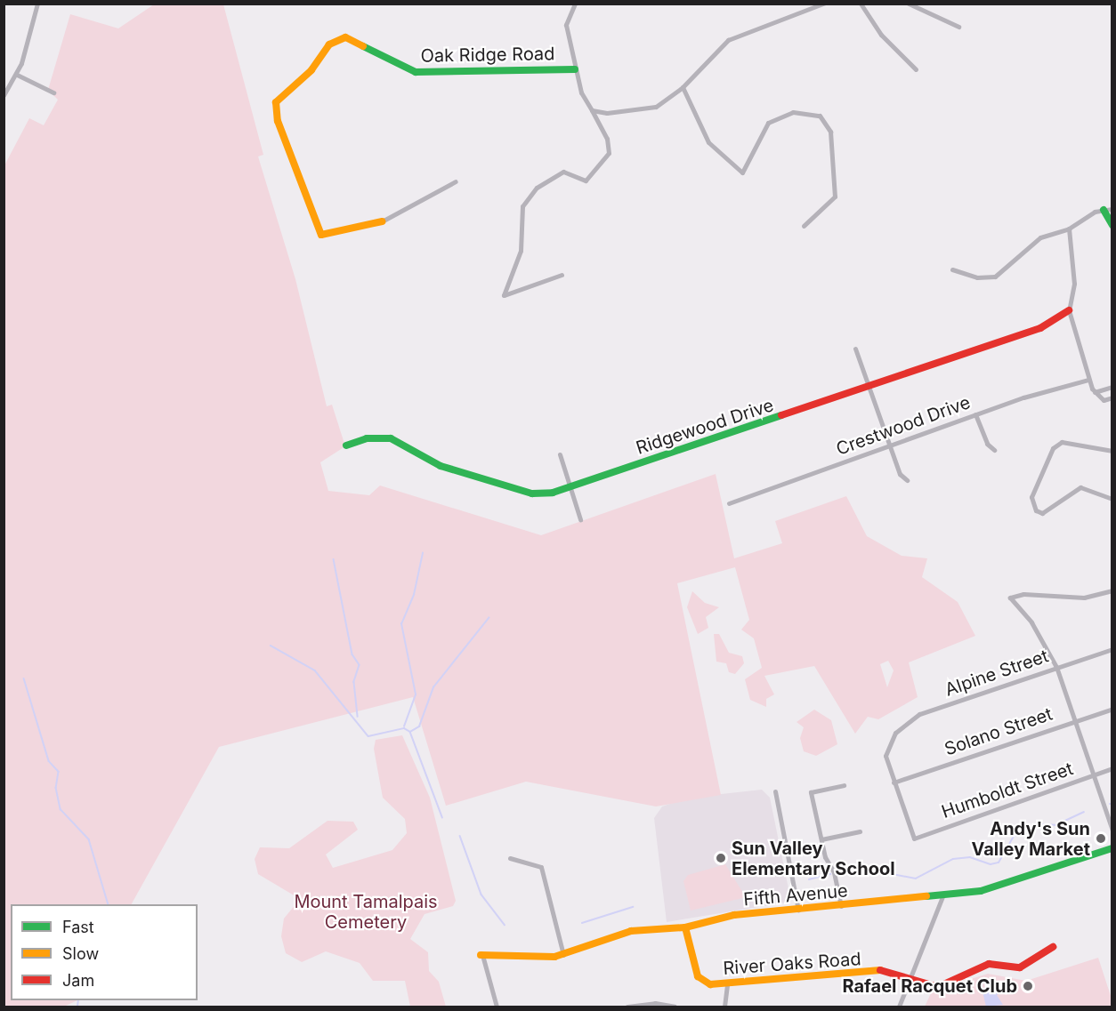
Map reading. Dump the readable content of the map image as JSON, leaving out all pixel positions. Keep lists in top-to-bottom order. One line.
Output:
{"streets":{"street":["Oak Ridge Road","Crestwood Drive","Ridgewood Drive","Alpine Street","Solano Street","Humboldt Street","Fifth Avenue","River Oaks Road"]},"crossings":[["Alpine Street","Solano Street"],["Alpine Street","Humboldt Street"],["Solano Street","Humboldt Street"],["Fifth Avenue","River Oaks Road"]],"parks":["Mount Tamalpais Cemetery"],"places":["Andy's Sun Valley Market","Sun Valley Elementary School","Rafael Racquet Club"],"legend":["Fast","Slow","Jam"]}
